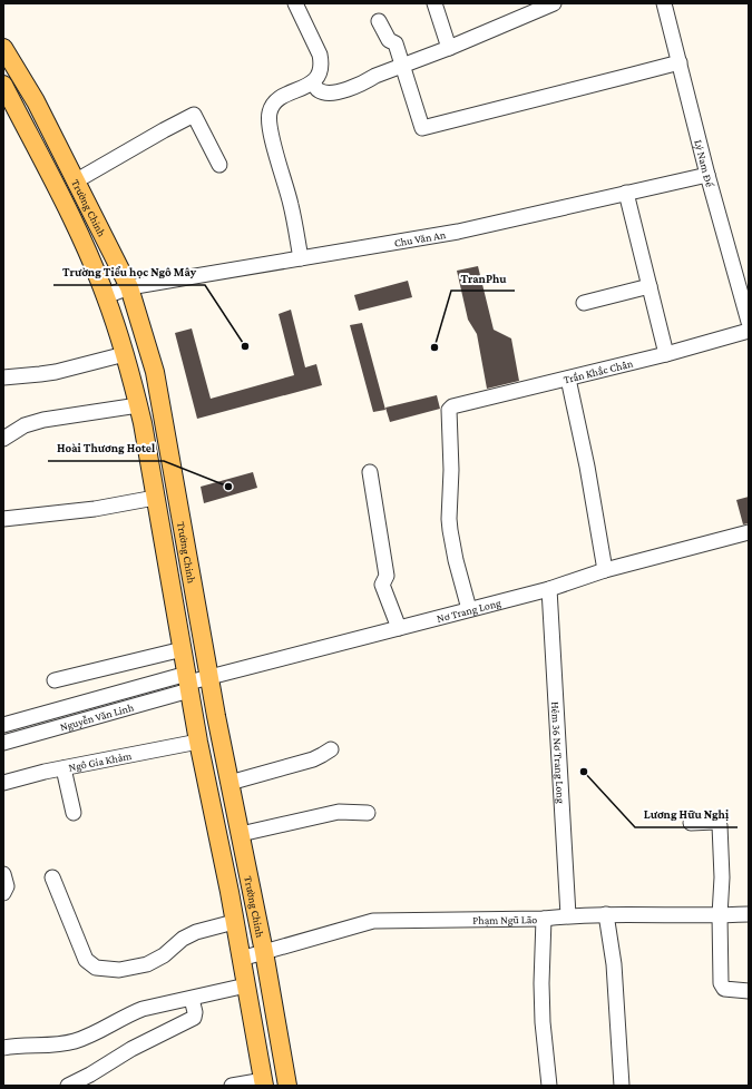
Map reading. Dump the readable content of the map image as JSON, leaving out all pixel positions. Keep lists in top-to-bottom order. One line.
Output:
{"streets":{"main road":["Trường Chinh"],"street":["Lý Nam Đế","Chu Văn An","Trần Khắc Chân","Nơ Trang Long","Nguyễn Văn Linh","Hẻm 36 Nơ Trang Long","Ngô Gia Khảm","Phạm Ngũ Lão"]},"crossings":[["Lý Nam Đế","Chu Văn An"],["Trường Chinh","Chu Văn An"],["Trường Chinh","Nơ Trang Long"],["Trường Chinh","Nguyễn Văn Linh"],["Trường Chinh","Ngô Gia Khảm"],["Trường Chinh","Phạm Ngũ Lão"],["Trần Khắc Chân","Nơ Trang Long"],["Nơ Trang Long","Nguyễn Văn Linh"],["Nơ Trang Long","Hẻm 36 Nơ Trang Long"],["Hẻm 36 Nơ Trang Long","Phạm Ngũ Lão"]],"places":["Trường Tiểu học Ngô Mây","TranPhu","Hoài Thương Hotel","Lương Hữu Nghị"]}
